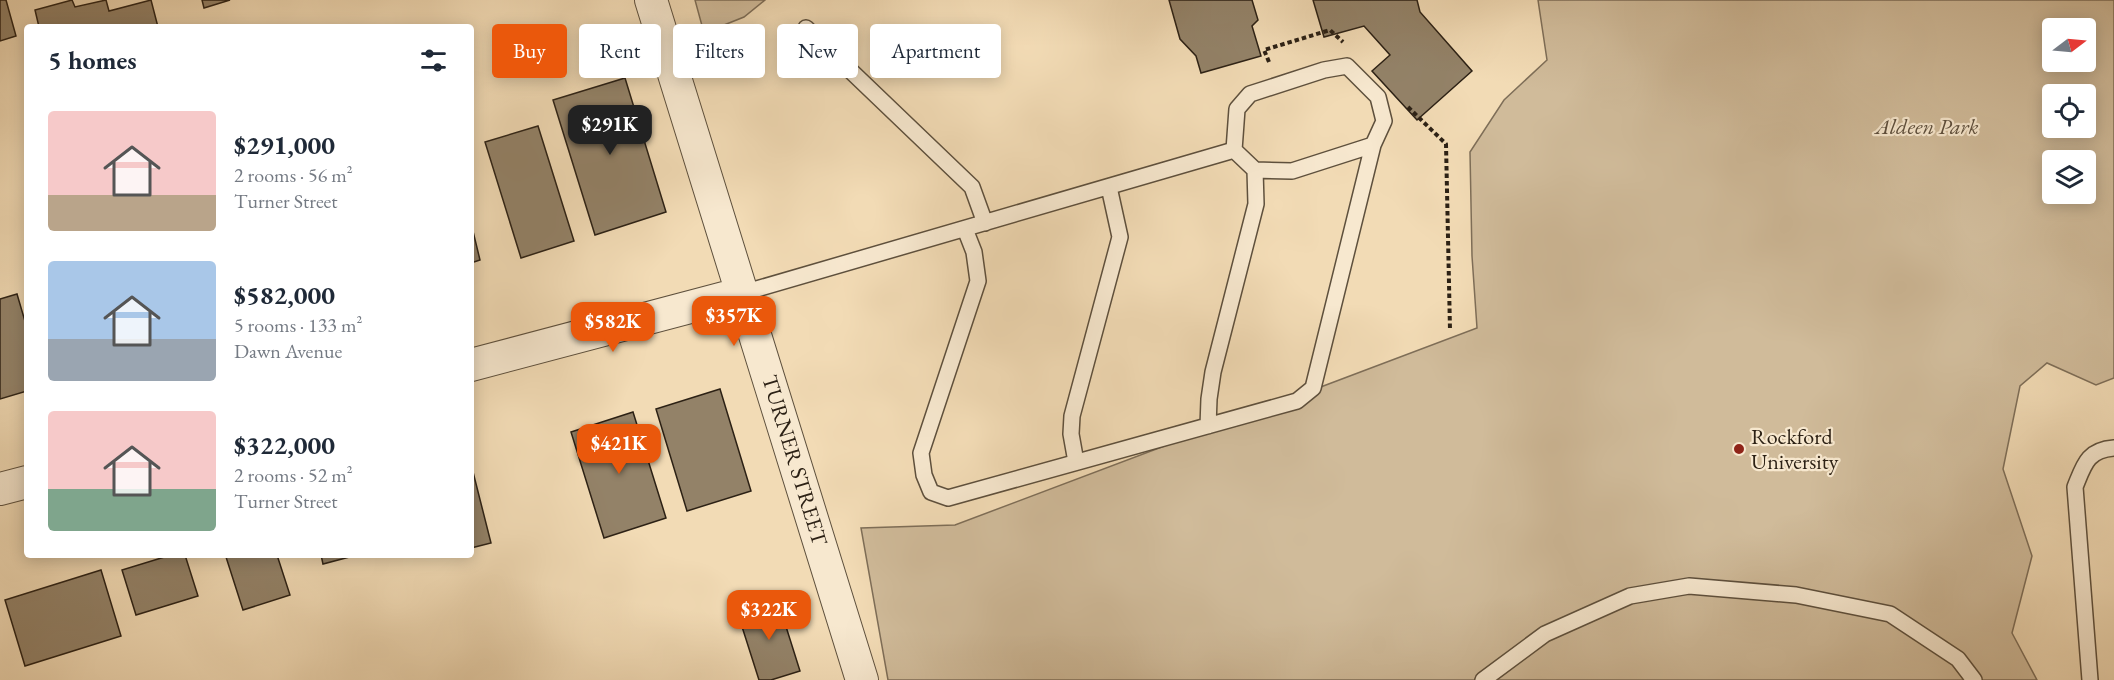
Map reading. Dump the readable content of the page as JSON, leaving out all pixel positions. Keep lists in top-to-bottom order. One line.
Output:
{"streets":{"street":["TURNER STREET"]},"parks":["Aldeen Park"],"places":["Rockford University"],"north":"right","page":{"chip":["Buy","Rent","Filters","New","Apartment"],"heading":"5 homes","list":[{"name":"$291,000","note":"2 rooms · 56 m² · Turner Street"},{"name":"$582,000","note":"5 rooms · 133 m² · Dawn Avenue"},{"name":"$322,000","note":"2 rooms · 52 m² · Turner Street"}],"price":["$291K","$357K","$582K","$421K","$322K"]}}
